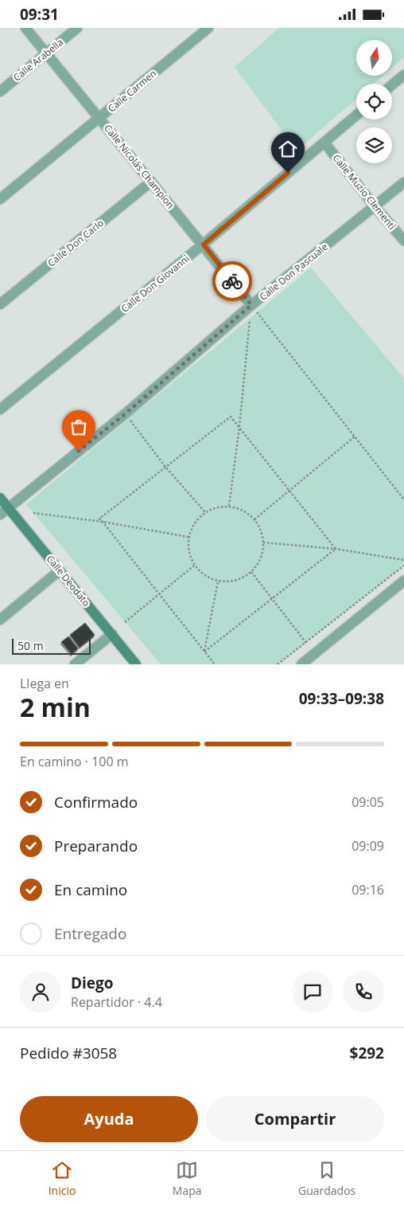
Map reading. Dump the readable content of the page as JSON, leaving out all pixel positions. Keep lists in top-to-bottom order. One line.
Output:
{"streets":{"street":["Calle Arabella","Calle Carmen","Calle Nicolás Champion","Calle Muzio Clementi","Calle Don Carlo","Calle Don Pascuale","Calle Don Giovanni","Calle Deodato"]},"crossings":[["Calle Arabella","Calle Nicolás Champion"],["Calle Carmen","Calle Nicolás Champion"],["Calle Nicolás Champion","Calle Don Carlo"],["Calle Nicolás Champion","Calle Don Pascuale"],["Calle Nicolás Champion","Calle Don Giovanni"],["Calle Muzio Clementi","Calle Don Pascuale"],["Calle Muzio Clementi","Calle Don Giovanni"],["Calle Don Pascuale","Calle Deodato"]],"scale_bar":"50 m","north":"top","page":{"status":"09:31","scale":"50 m","heading":["2 min","Llega en","09:33–09:38"],"panel":["Diego","Repartidor · 4.4","Pedido #3058","$292"],"bar":"En camino · 100 m","list":[["Confirmado","09:05"],["Preparando","09:09"],["En camino","09:16"],"Entregado"],"buttons":["Ayuda","Compartir"],"tabs":["Inicio","Mapa","Guardados"]}}
